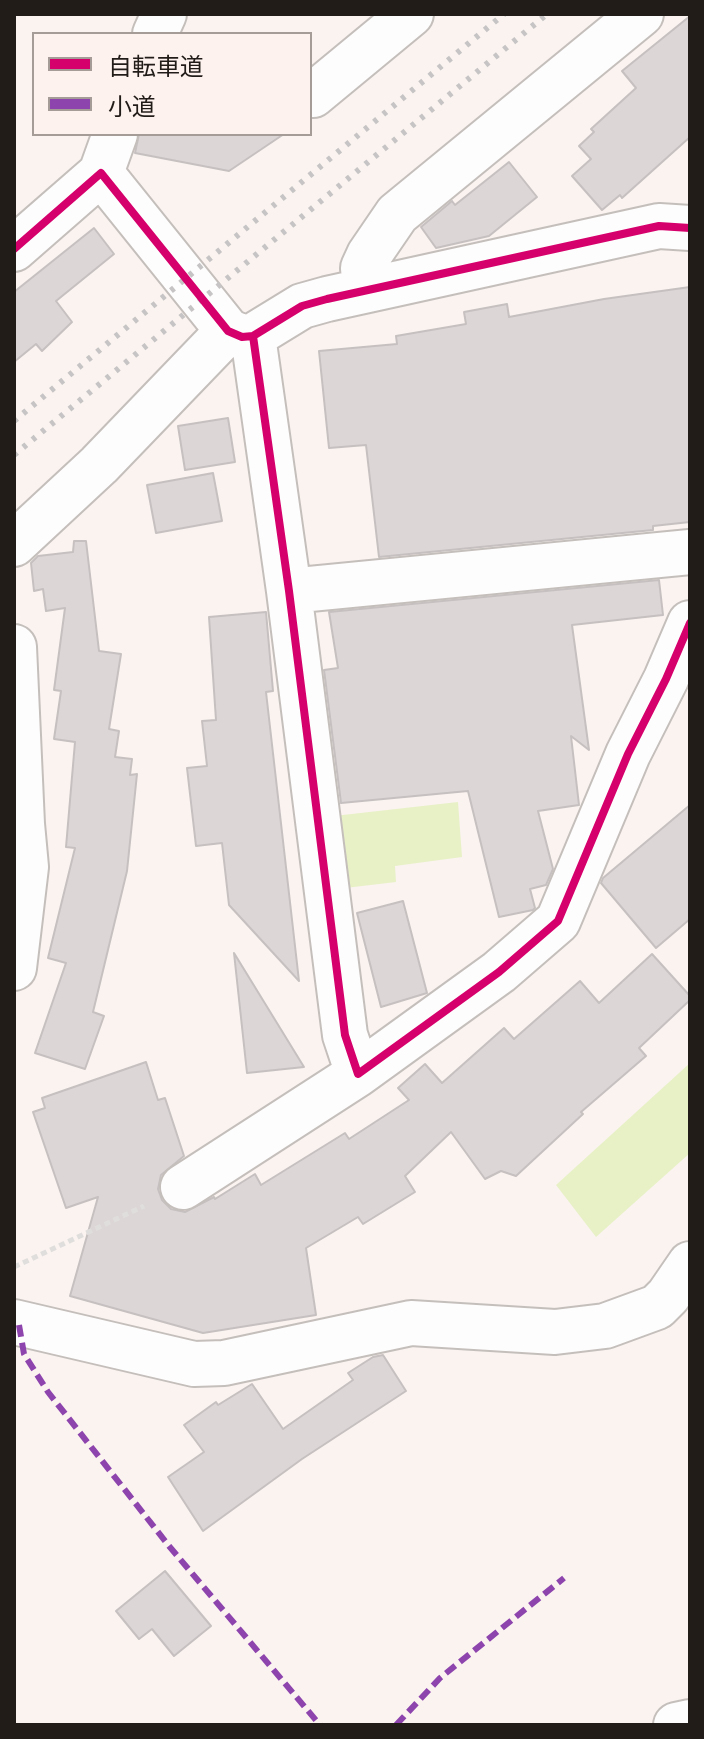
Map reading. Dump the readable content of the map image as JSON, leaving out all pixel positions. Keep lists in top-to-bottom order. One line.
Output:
{"legend":["自転車道","小道"]}
